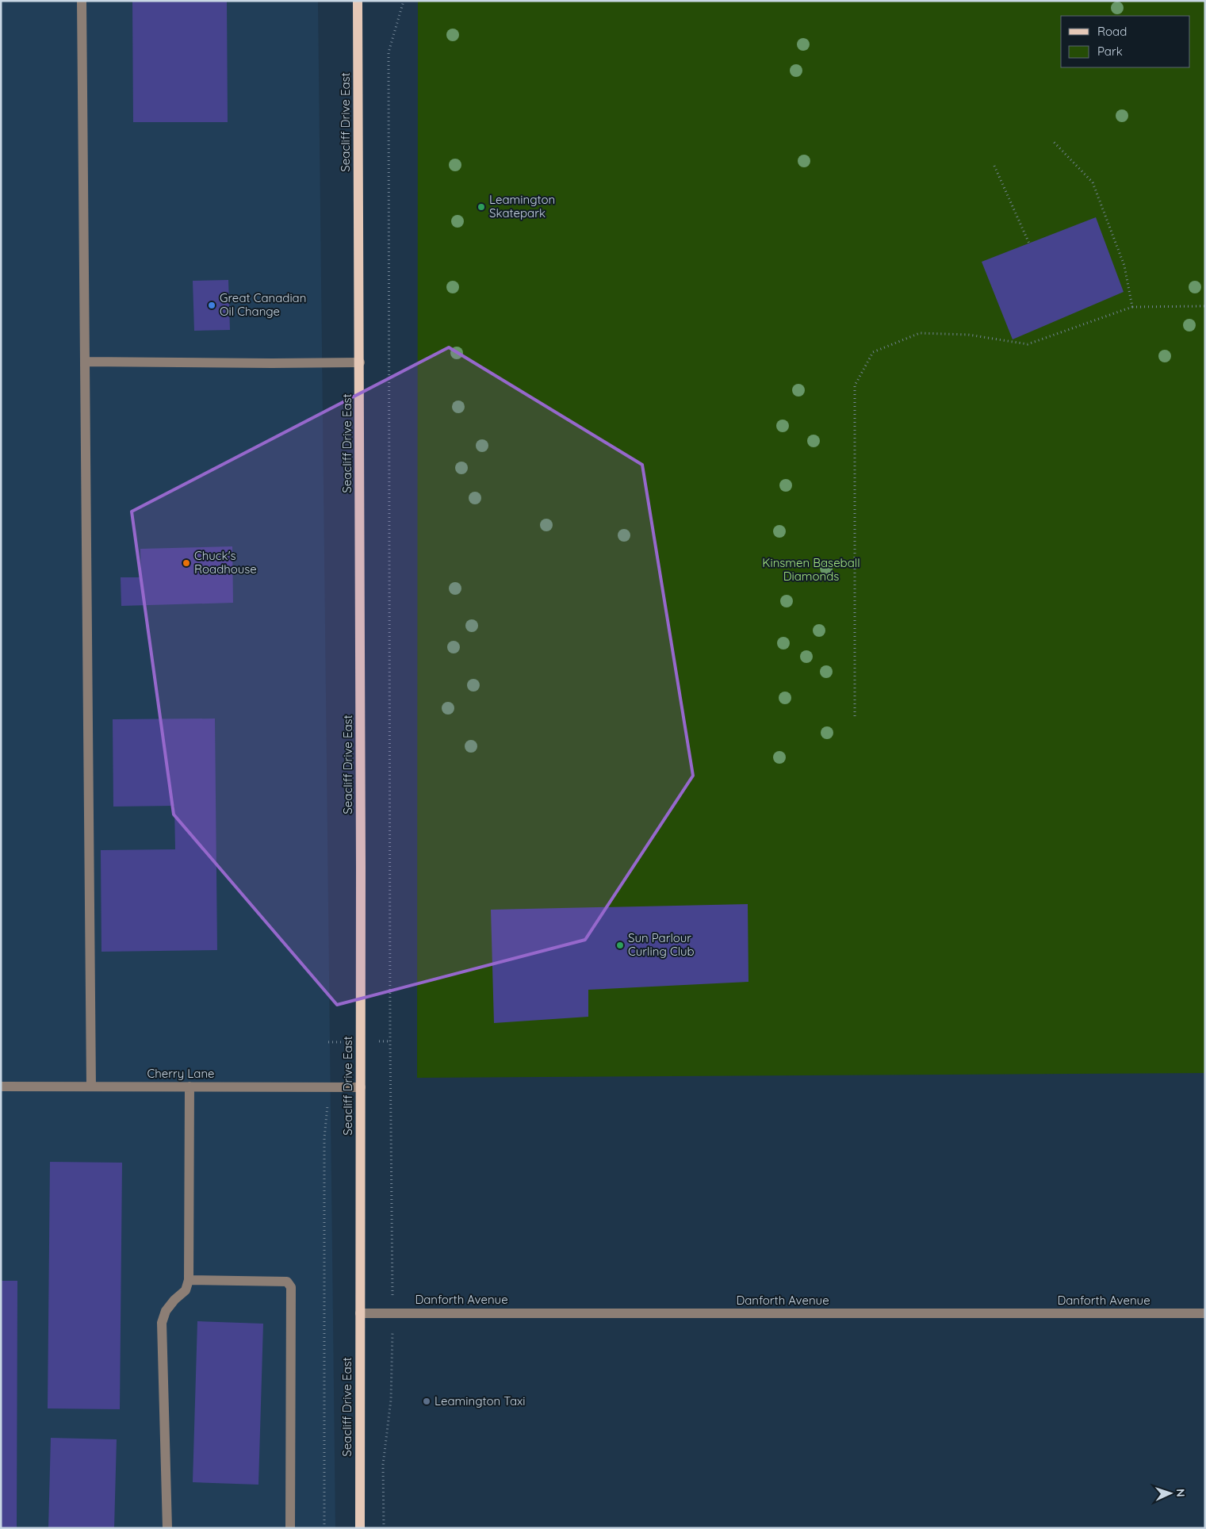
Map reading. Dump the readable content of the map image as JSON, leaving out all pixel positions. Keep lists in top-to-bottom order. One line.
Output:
{"streets":{"main road":["Seacliff Drive East"],"street":["Cherry Lane","Danforth Avenue"]},"crossings":[["Seacliff Drive East","Cherry Lane"],["Seacliff Drive East","Danforth Avenue"]],"parks":["Kinsmen Baseball Diamonds"],"places":["Leamington Skatepark","Great Canadian Oil Change","Chuck's Roadhouse","Sun Parlour Curling Club","Leamington Taxi"],"legend":["Road","Park"],"north":"right"}
